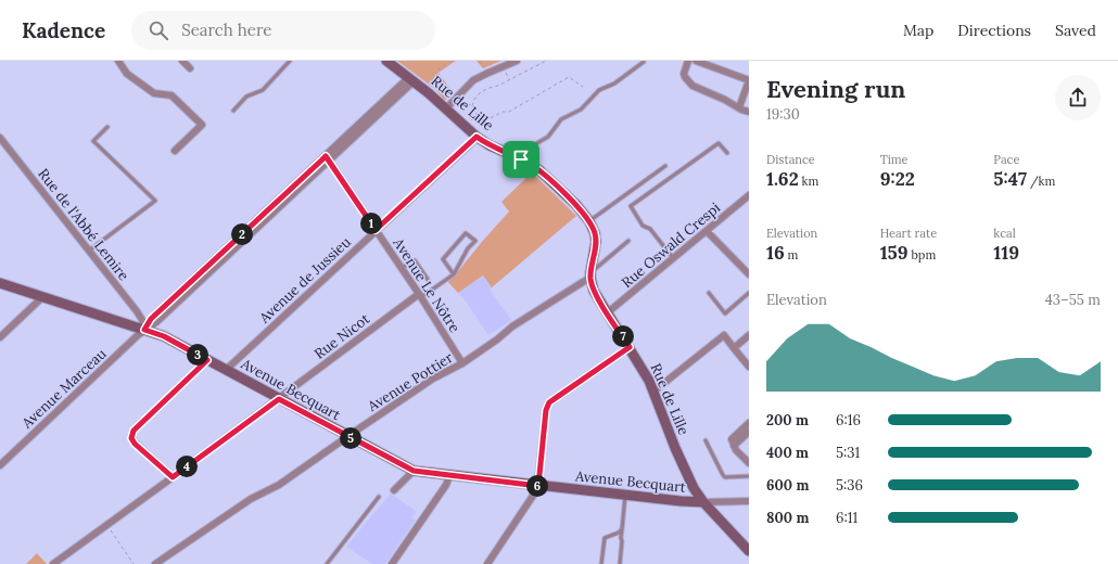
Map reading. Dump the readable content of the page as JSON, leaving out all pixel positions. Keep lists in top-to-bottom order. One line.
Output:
{"streets":{"street":["Rue de Lille","Rue de l'Abbé Lemire","Rue Oswald Crespi","Avenue de Jussieu","Avenue Le Nôtre","Rue Nicot","Avenue Pottier","Avenue Marceau","Avenue Becquart"]},"crossings":[["Rue de Lille","Rue Oswald Crespi"],["Rue de Lille","Avenue de Jussieu"],["Rue de Lille","Avenue Pottier"],["Rue de Lille","Avenue Marceau"],["Rue de Lille","Avenue Becquart"],["Rue de l'Abbé Lemire","Avenue Marceau"],["Rue de l'Abbé Lemire","Avenue Becquart"],["Avenue de Jussieu","Avenue Le Nôtre"],["Avenue de Jussieu","Avenue Becquart"],["Avenue Le Nôtre","Rue Nicot"],["Avenue Le Nôtre","Avenue Pottier"],["Avenue Le Nôtre","Avenue Marceau"],["Rue Nicot","Avenue Becquart"],["Avenue Pottier","Avenue Becquart"],["Avenue Marceau","Avenue Becquart"]],"page":{"header":"Kadence","search":"Search here","nav":["Map","Directions","Saved"],"heading":["Evening run","19:30"],"stats":[["Distance","1.62 km"],["Time","9:22"],["Pace","5:47 /km"],["Elevation","16 m"],["Heart rate","159 bpm"],["kcal","119"]],"pins":["1","2","7","3","5","4","6"],"chart":["Elevation","43–55 m"],"list":[{"name":"200 m","note":"6:16"},{"name":"400 m","note":"5:31"},{"name":"600 m","note":"5:36"},{"name":"800 m","note":"6:11"}]}}
